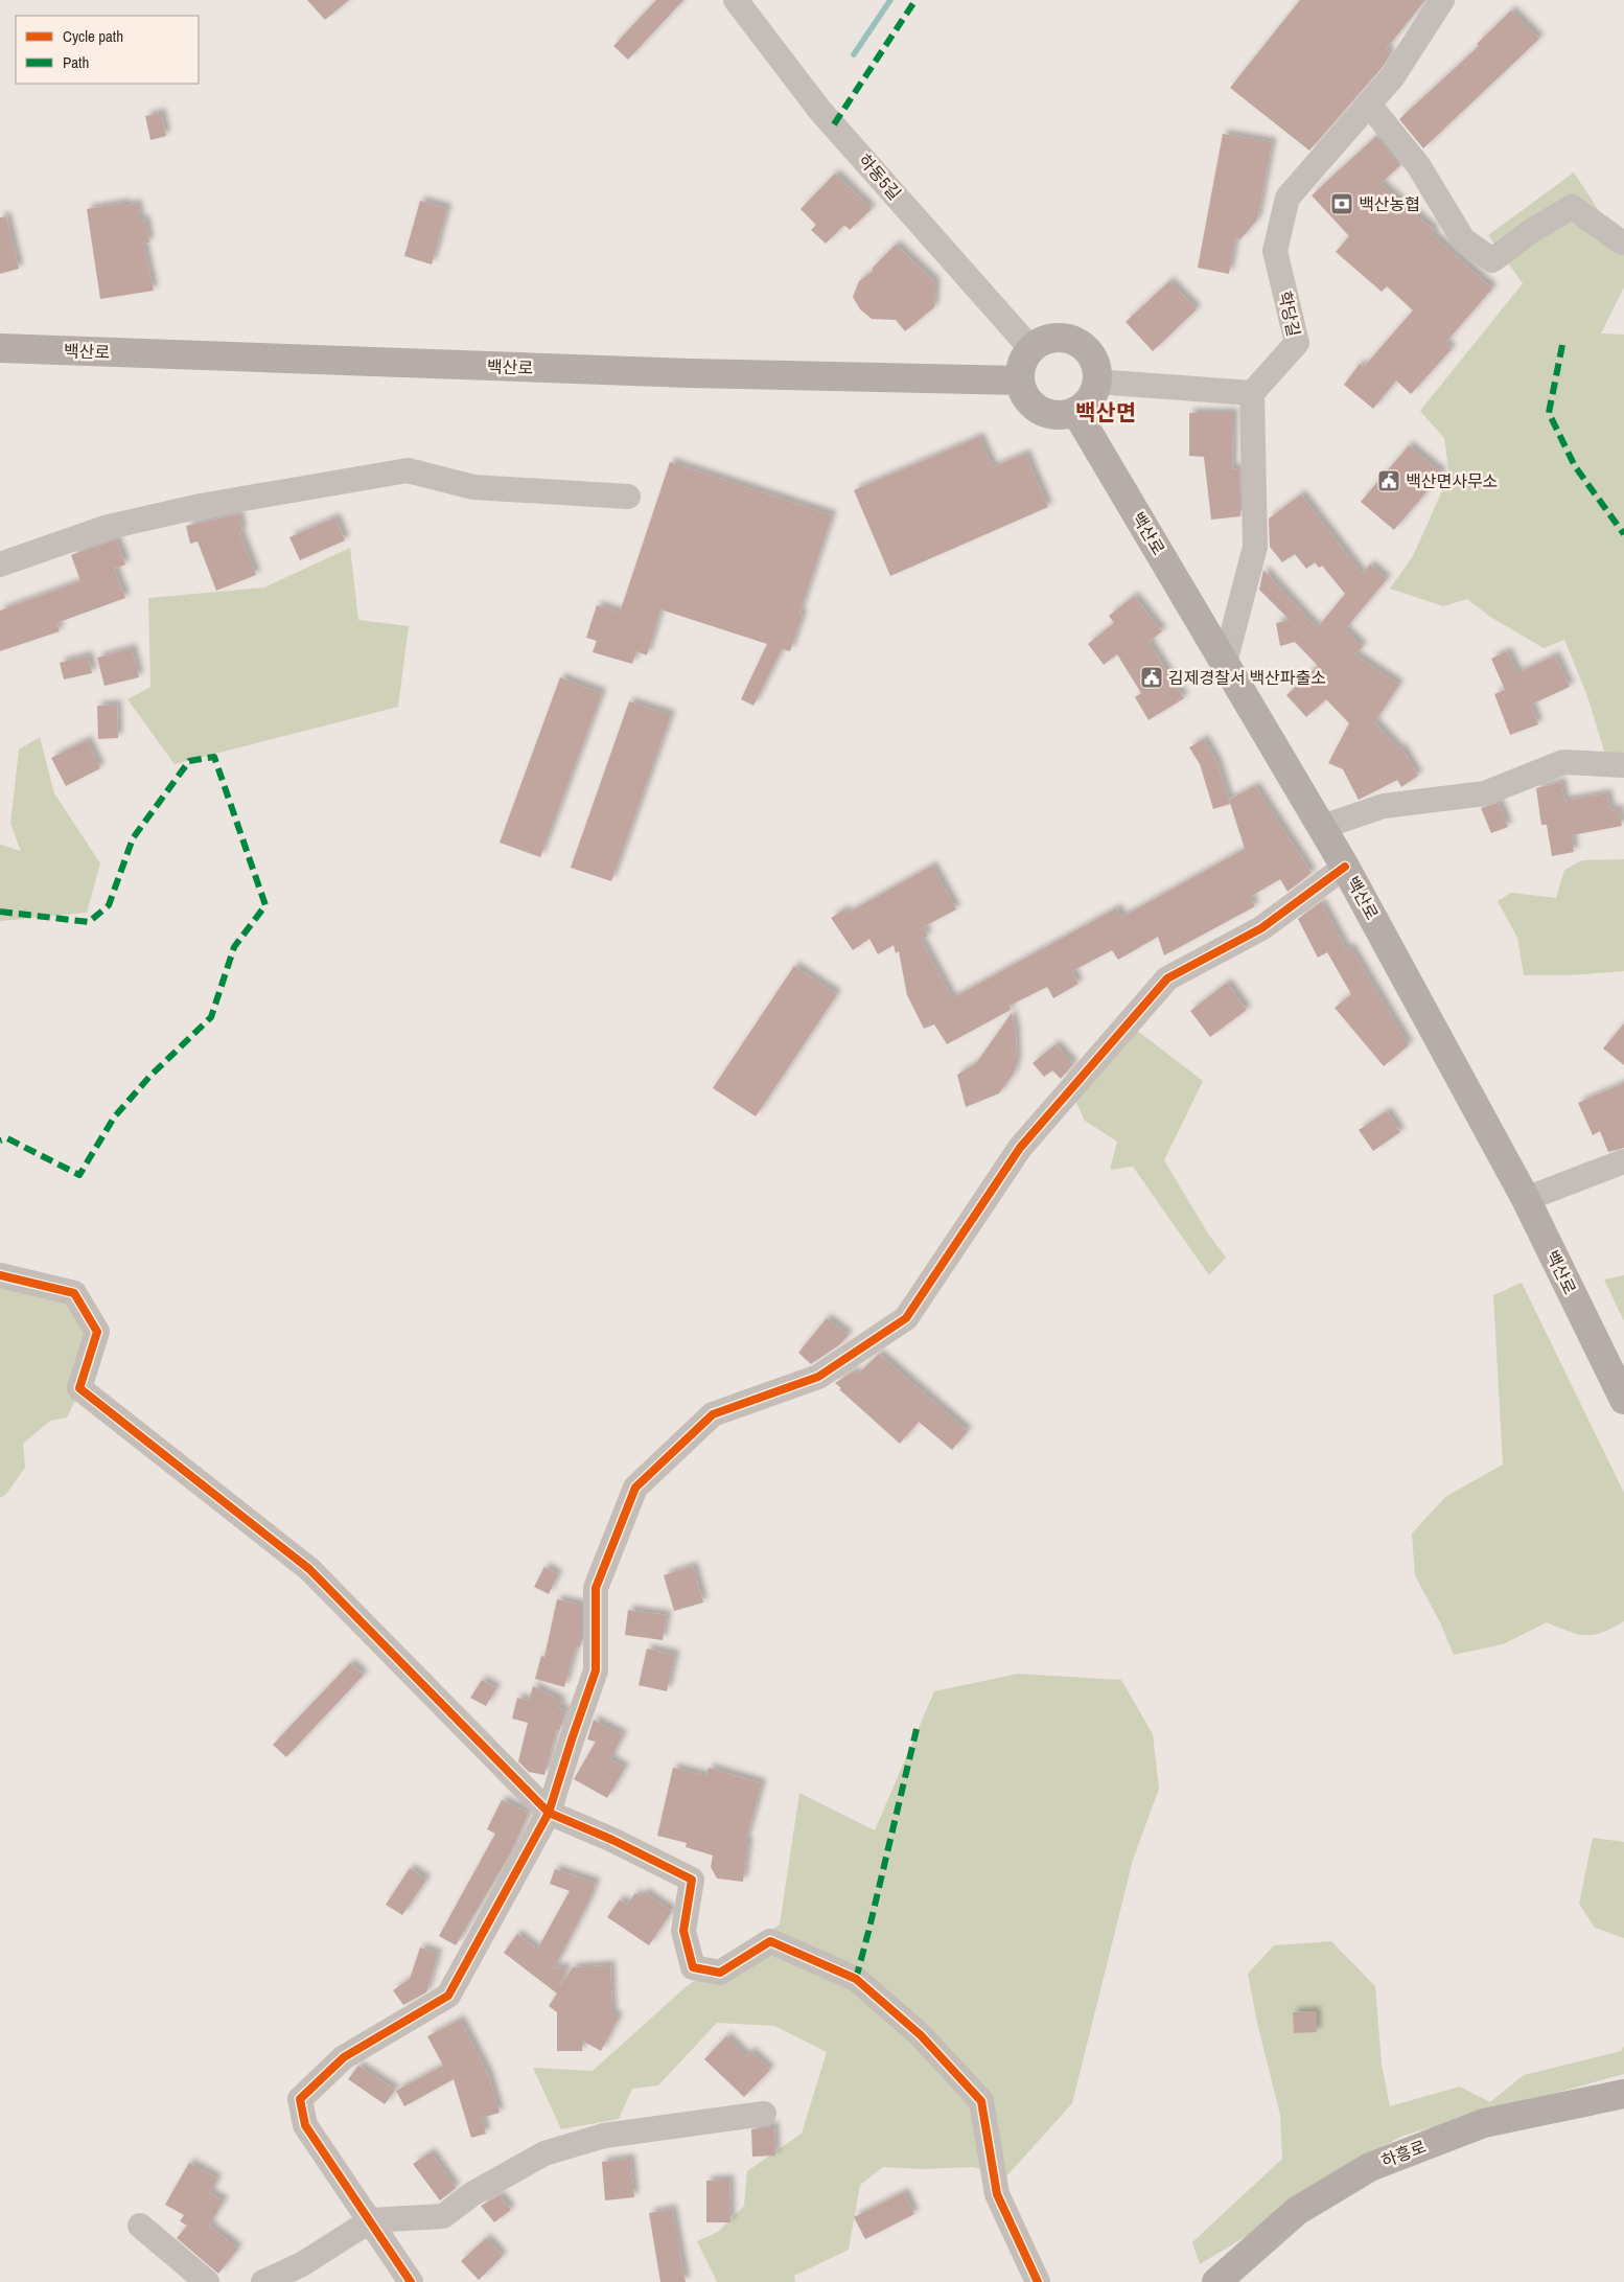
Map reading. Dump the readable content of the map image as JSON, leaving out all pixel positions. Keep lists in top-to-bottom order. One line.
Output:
{"streets":{"main road":["백산로","하흥로"],"street":["하동5길","학당길"]},"crossings":[["하동5길","백산로"]],"districts":["백산면"],"places":{"bank":["백산농협"],"public building":["백산면사무소","김제경찰서 백산파출소"]},"legend":["Cycle path","Path"]}
